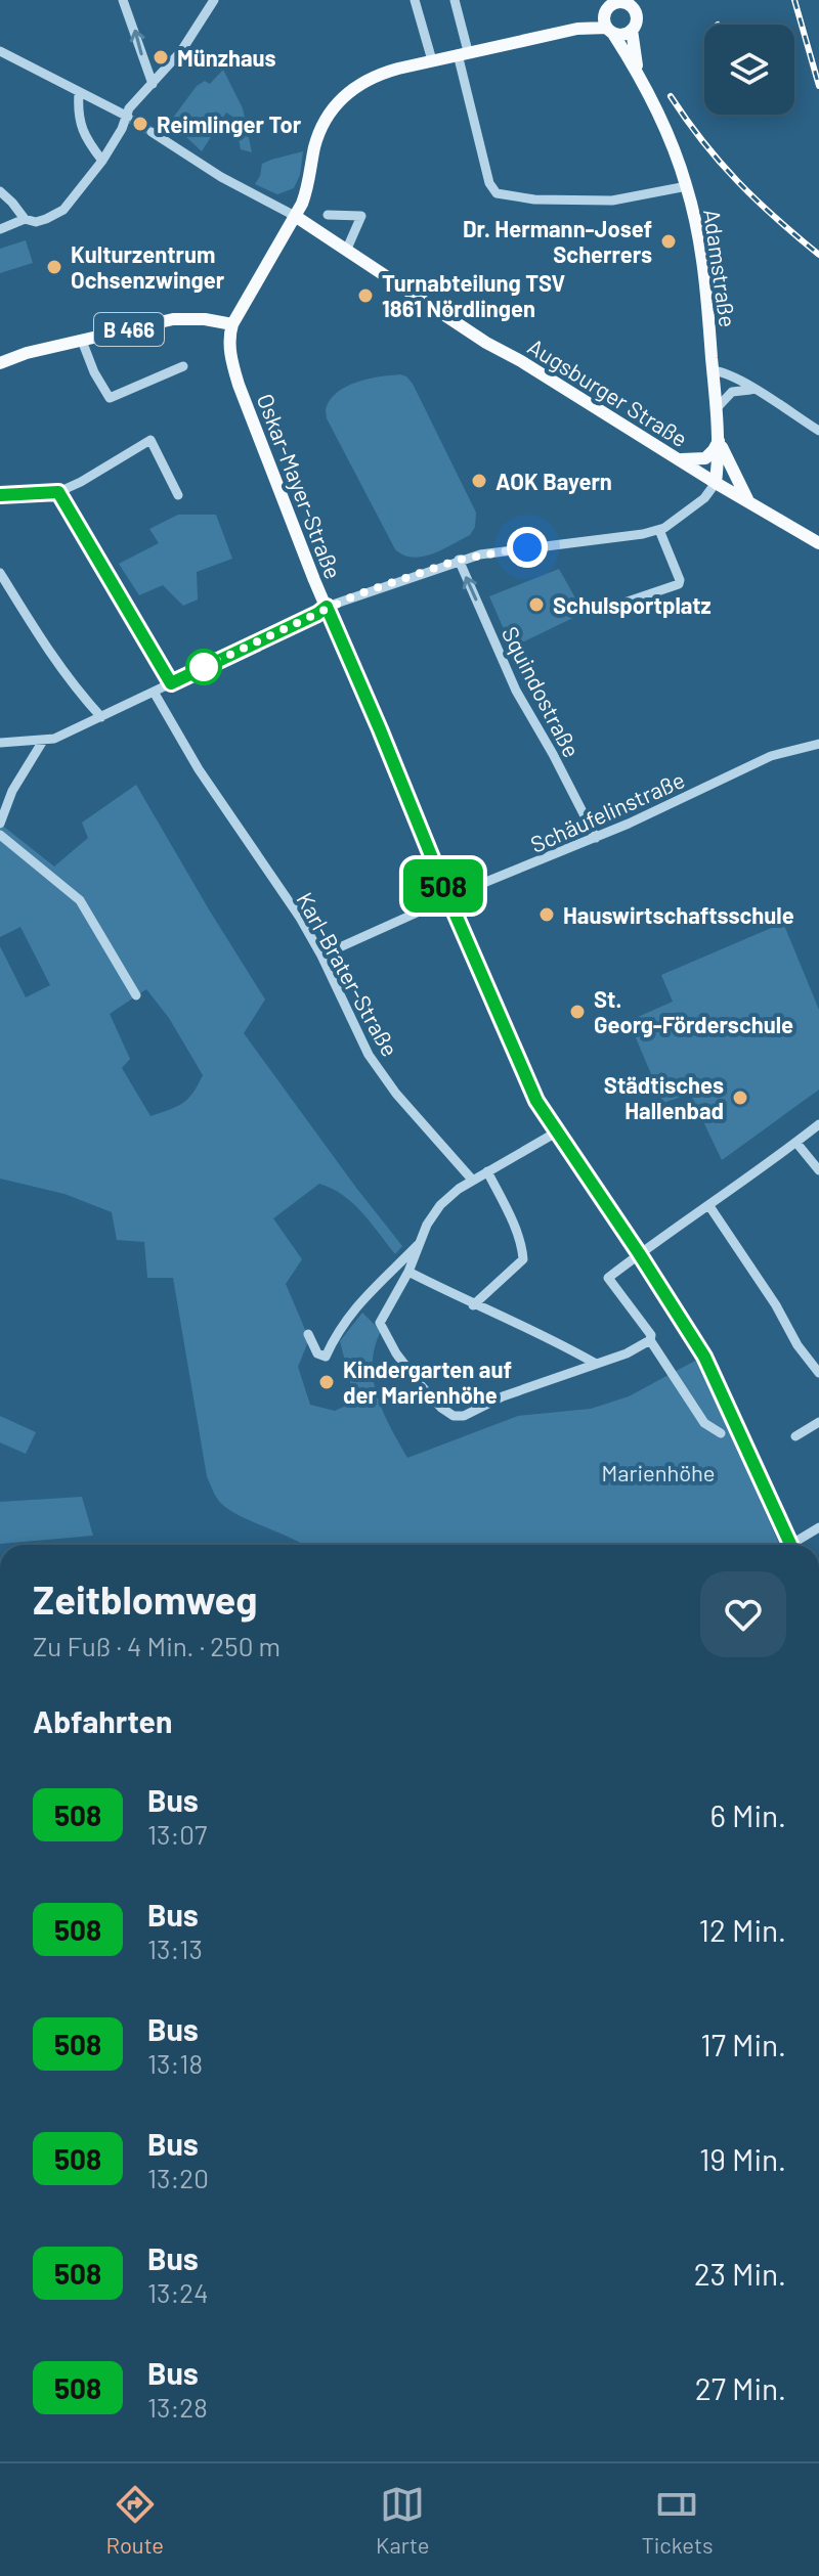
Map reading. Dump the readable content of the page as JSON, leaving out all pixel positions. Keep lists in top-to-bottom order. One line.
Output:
{"streets":{"main road":["Adamstraße","B 466","Augsburger Straße","Oskar-Mayer-Straße"],"street":["Squindostraße","Schäufelinstraße","Karl-Brater-Straße"]},"crossings":[["Adamstraße","Augsburger Straße"],["B 466","Oskar-Mayer-Straße"],["Oskar-Mayer-Straße","Schäufelinstraße"],["Squindostraße","Schäufelinstraße"],["Schäufelinstraße","Karl-Brater-Straße"]],"one_way":["Squindostraße"],"parks":["Marienhöhe"],"places":["Münzhaus","Reimlinger Tor","Dr. Hermann-Josef Scherrers","Kulturzentrum Ochsenzwinger","Turnabteilung TSV 1861 Nördlingen","AOK Bayern","Schulsportplatz","Hauswirtschaftsschule","St. Georg-Förderschule","Städtisches Hallenbad","Kindergarten auf der Marienhöhe"],"lines":["bus line 508"],"page":{"on_map":"508","heading":[["Zeitblomweg","Zu Fuß · 4 Min. · 250 m"],"Abfahrten"],"list":[{"mark":"508","name":"Bus","note":"13:07","value":"6 Min."},{"mark":"508","name":"Bus","note":"13:13","value":"12 Min."},{"mark":"508","name":"Bus","note":"13:18","value":"17 Min."},{"mark":"508","name":"Bus","note":"13:20","value":"19 Min."},{"mark":"508","name":"Bus","note":"13:24","value":"23 Min."},{"mark":"508","name":"Bus","note":"13:28","value":"27 Min."}],"tabs":["Route","Karte","Tickets"]}}
